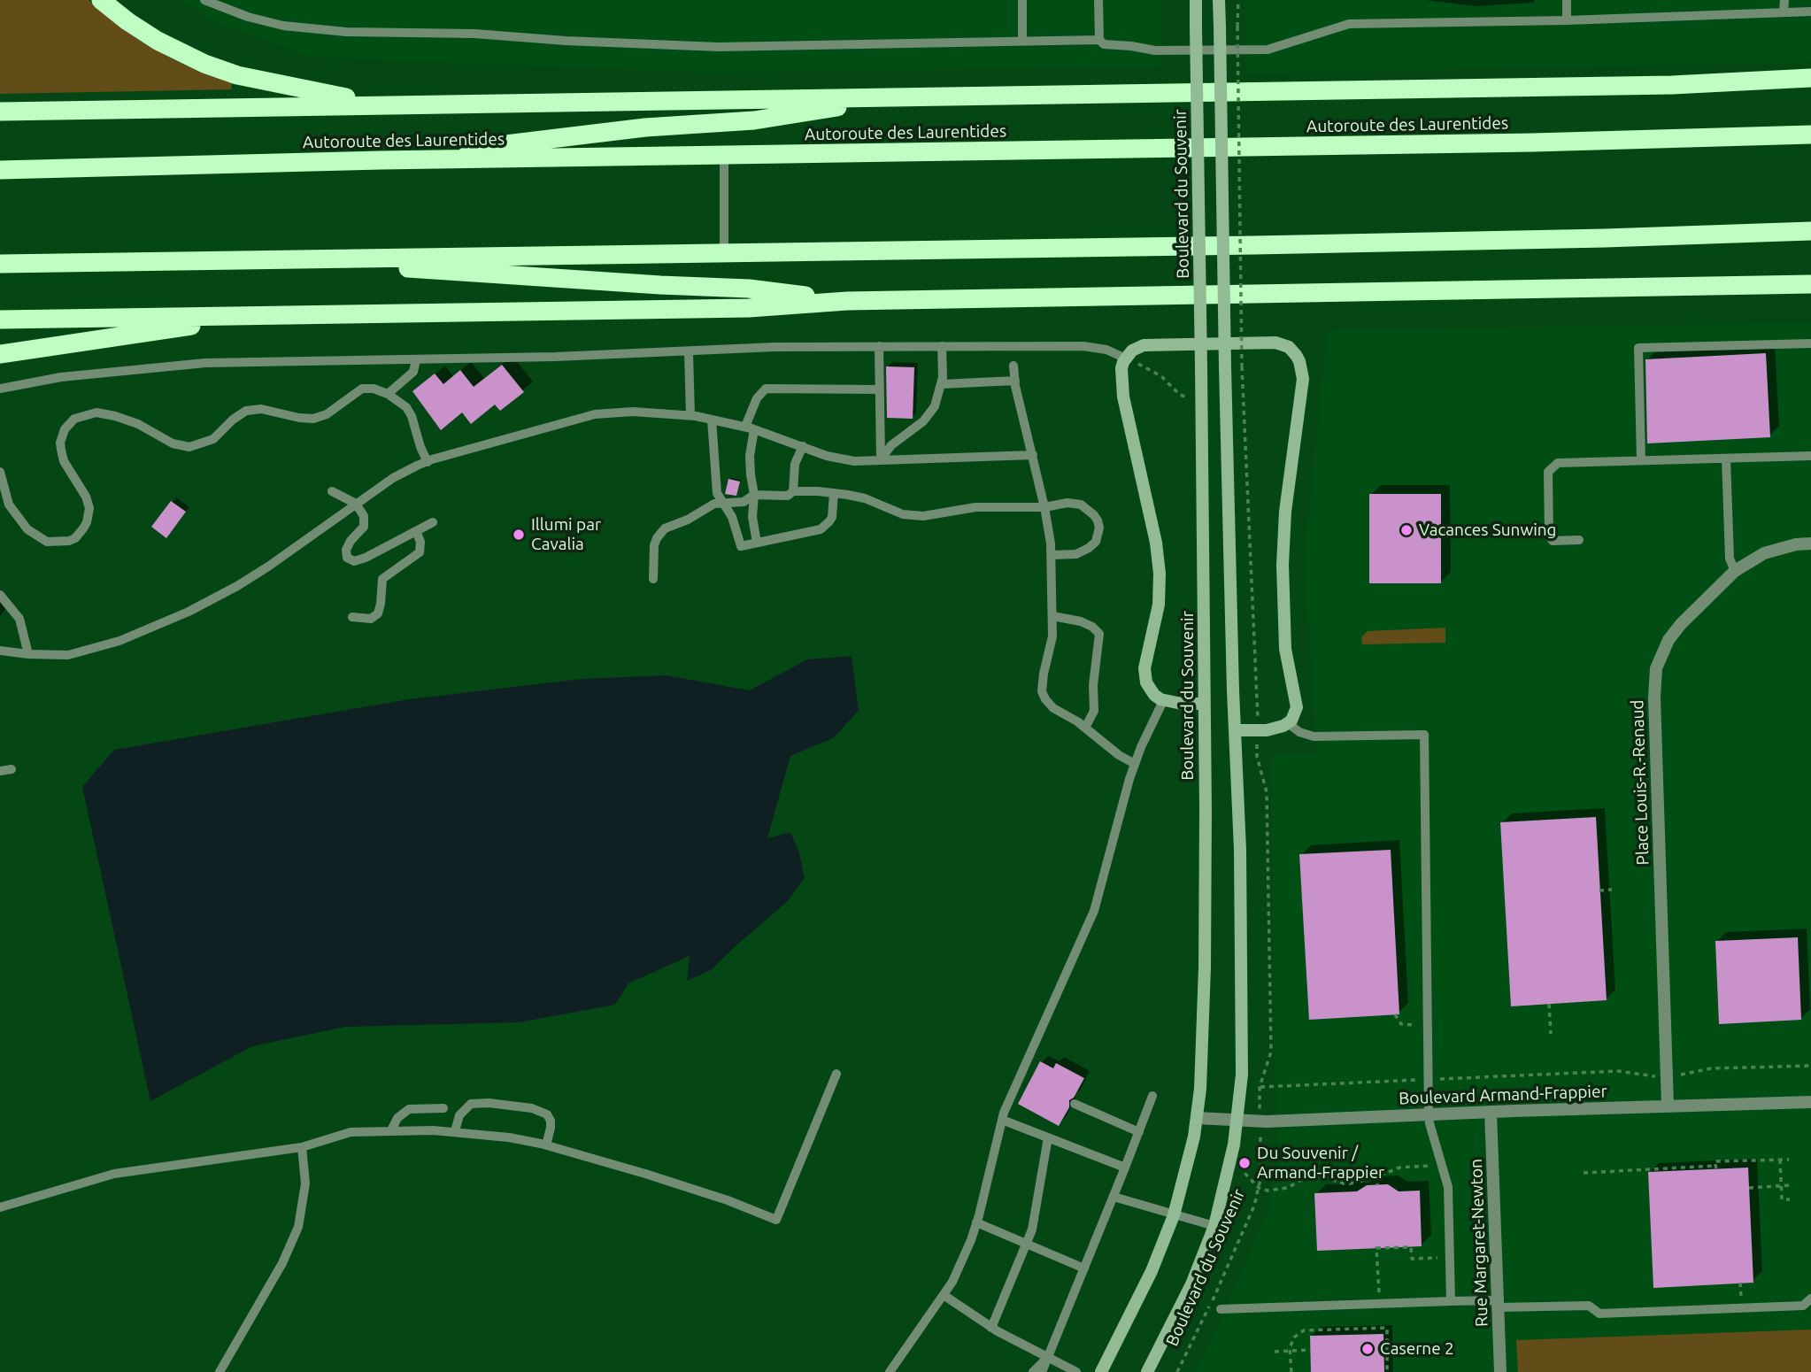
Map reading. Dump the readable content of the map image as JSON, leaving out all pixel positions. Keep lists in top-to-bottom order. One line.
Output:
{"streets":{"highway":["Autoroute des Laurentides"],"street":["Boulevard du Souvenir","Place Louis-R.-Renaud","Boulevard Armand-Frappier","Rue Margaret-Newton"]},"crossings":[["Boulevard du Souvenir","Boulevard Armand-Frappier"],["Place Louis-R.-Renaud","Boulevard Armand-Frappier"],["Boulevard Armand-Frappier","Rue Margaret-Newton"]],"places":["Vacances Sunwing","Illumi par Cavalia","Du Souvenir / Armand-Frappier","Caserne 2"]}
